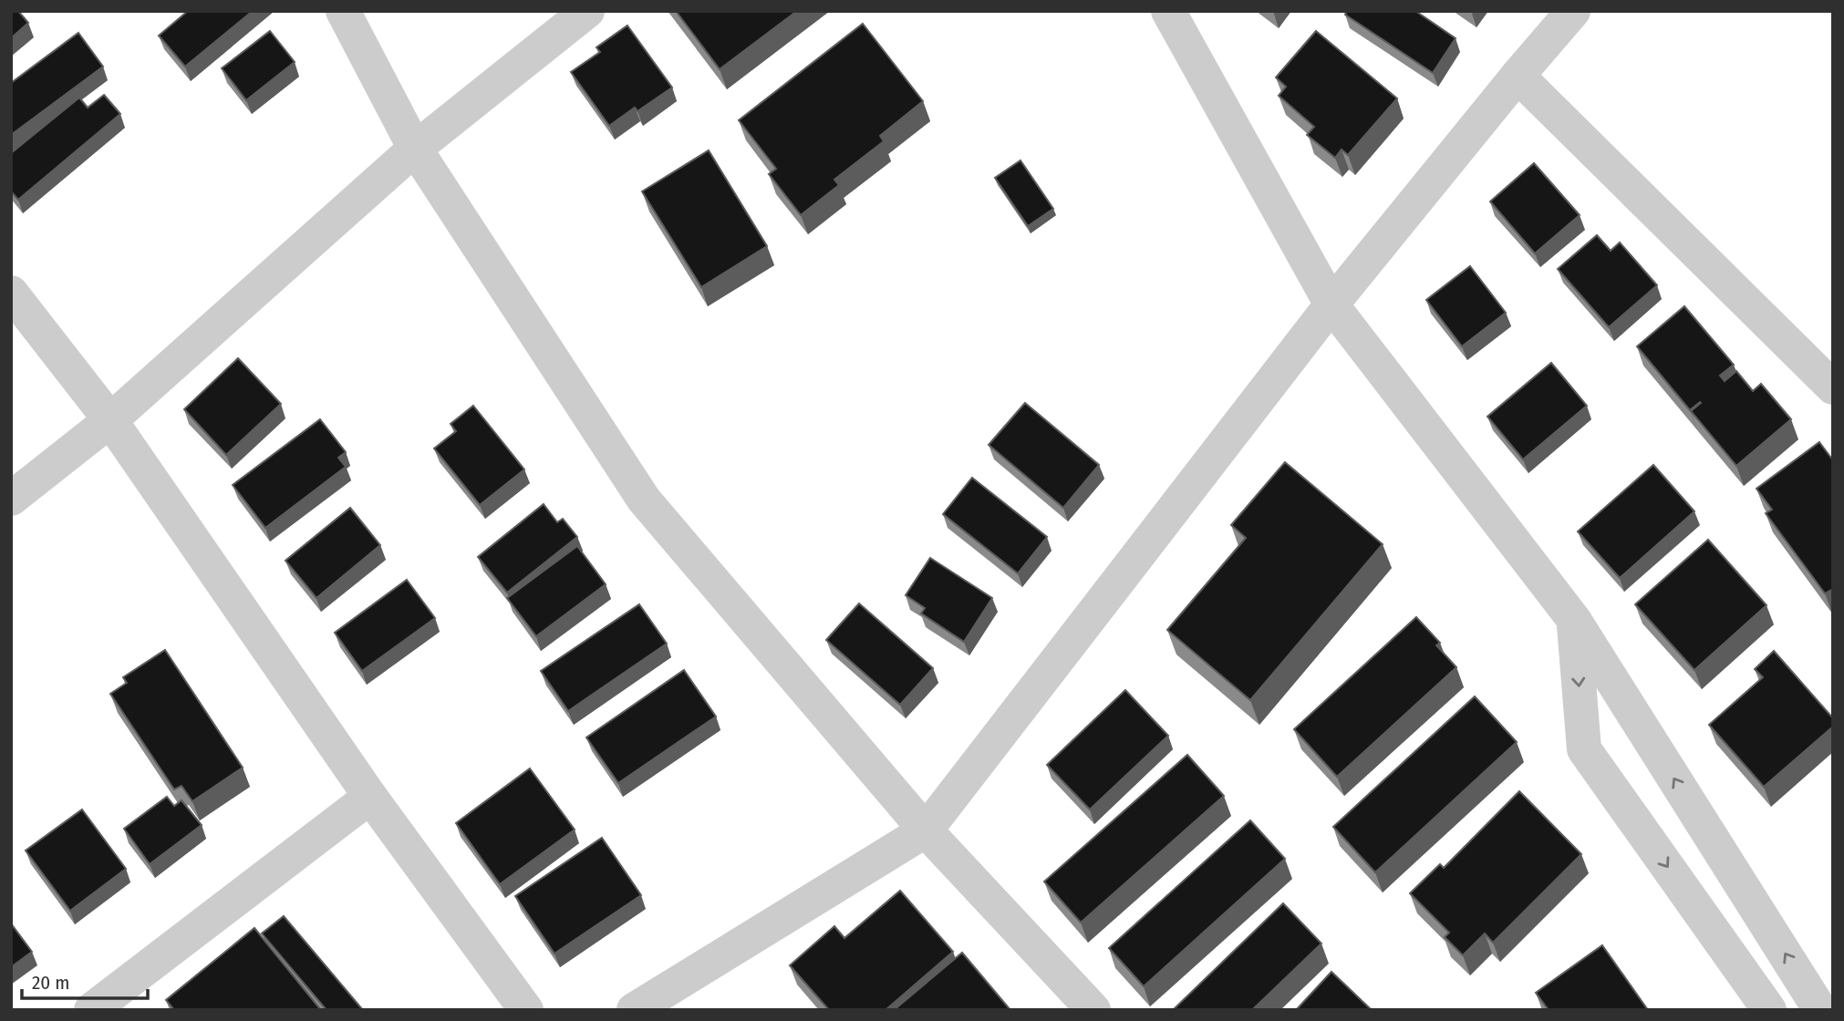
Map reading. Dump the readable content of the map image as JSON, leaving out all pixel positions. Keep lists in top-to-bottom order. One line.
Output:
{"scale_bar":"20 m"}
